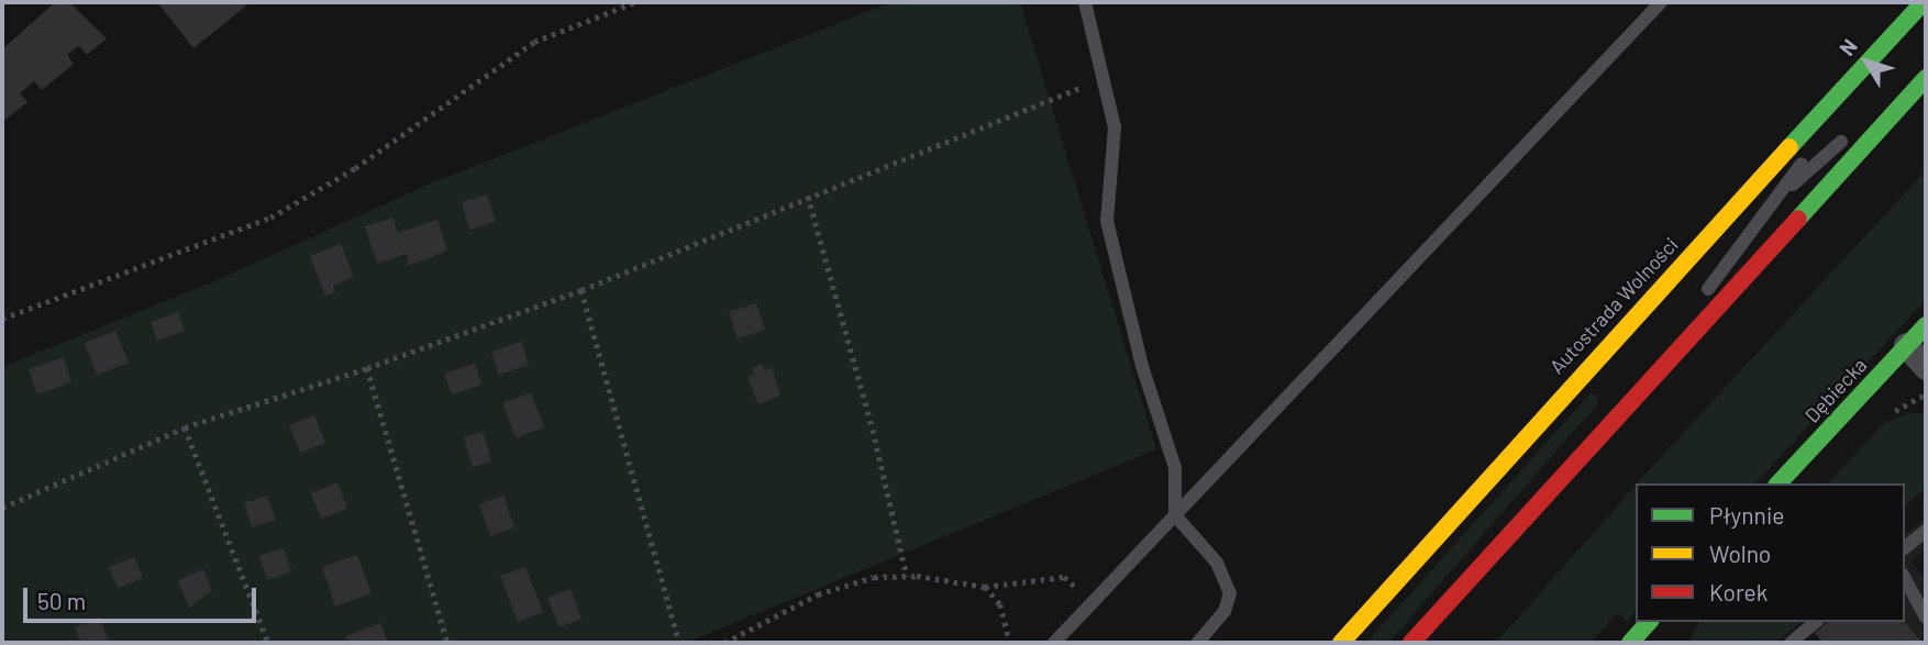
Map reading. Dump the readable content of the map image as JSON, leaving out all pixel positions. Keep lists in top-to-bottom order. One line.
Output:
{"streets":{"main road":["Autostrada Wolności","Dębiecka"]},"legend":["Płynnie","Wolno","Korek"],"scale_bar":"50 m","north":"top left"}
